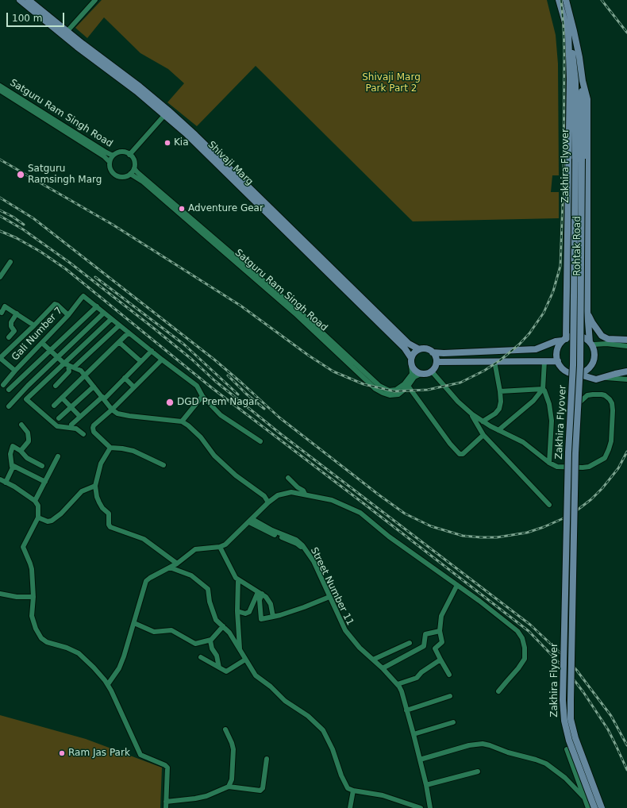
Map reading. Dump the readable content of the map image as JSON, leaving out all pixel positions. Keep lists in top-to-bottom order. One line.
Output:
{"streets":{"main road":["Shivaji Marg","Zakhira Flyover","Rohtak Road"],"street":["Satguru Ram Singh Road","Gali Number 7","Street Number 11"]},"crossings":[["Satguru Ram Singh Road","Shivaji Marg"],["Zakhira Flyover","Rohtak Road"]],"parks":["Shivaji Marg Park Part 2"],"places":["Kia","Satguru Ramsingh Marg","Adventure Gear","DGD Prem Nagar","Ram Jas Park"],"scale_bar":"100 m"}
